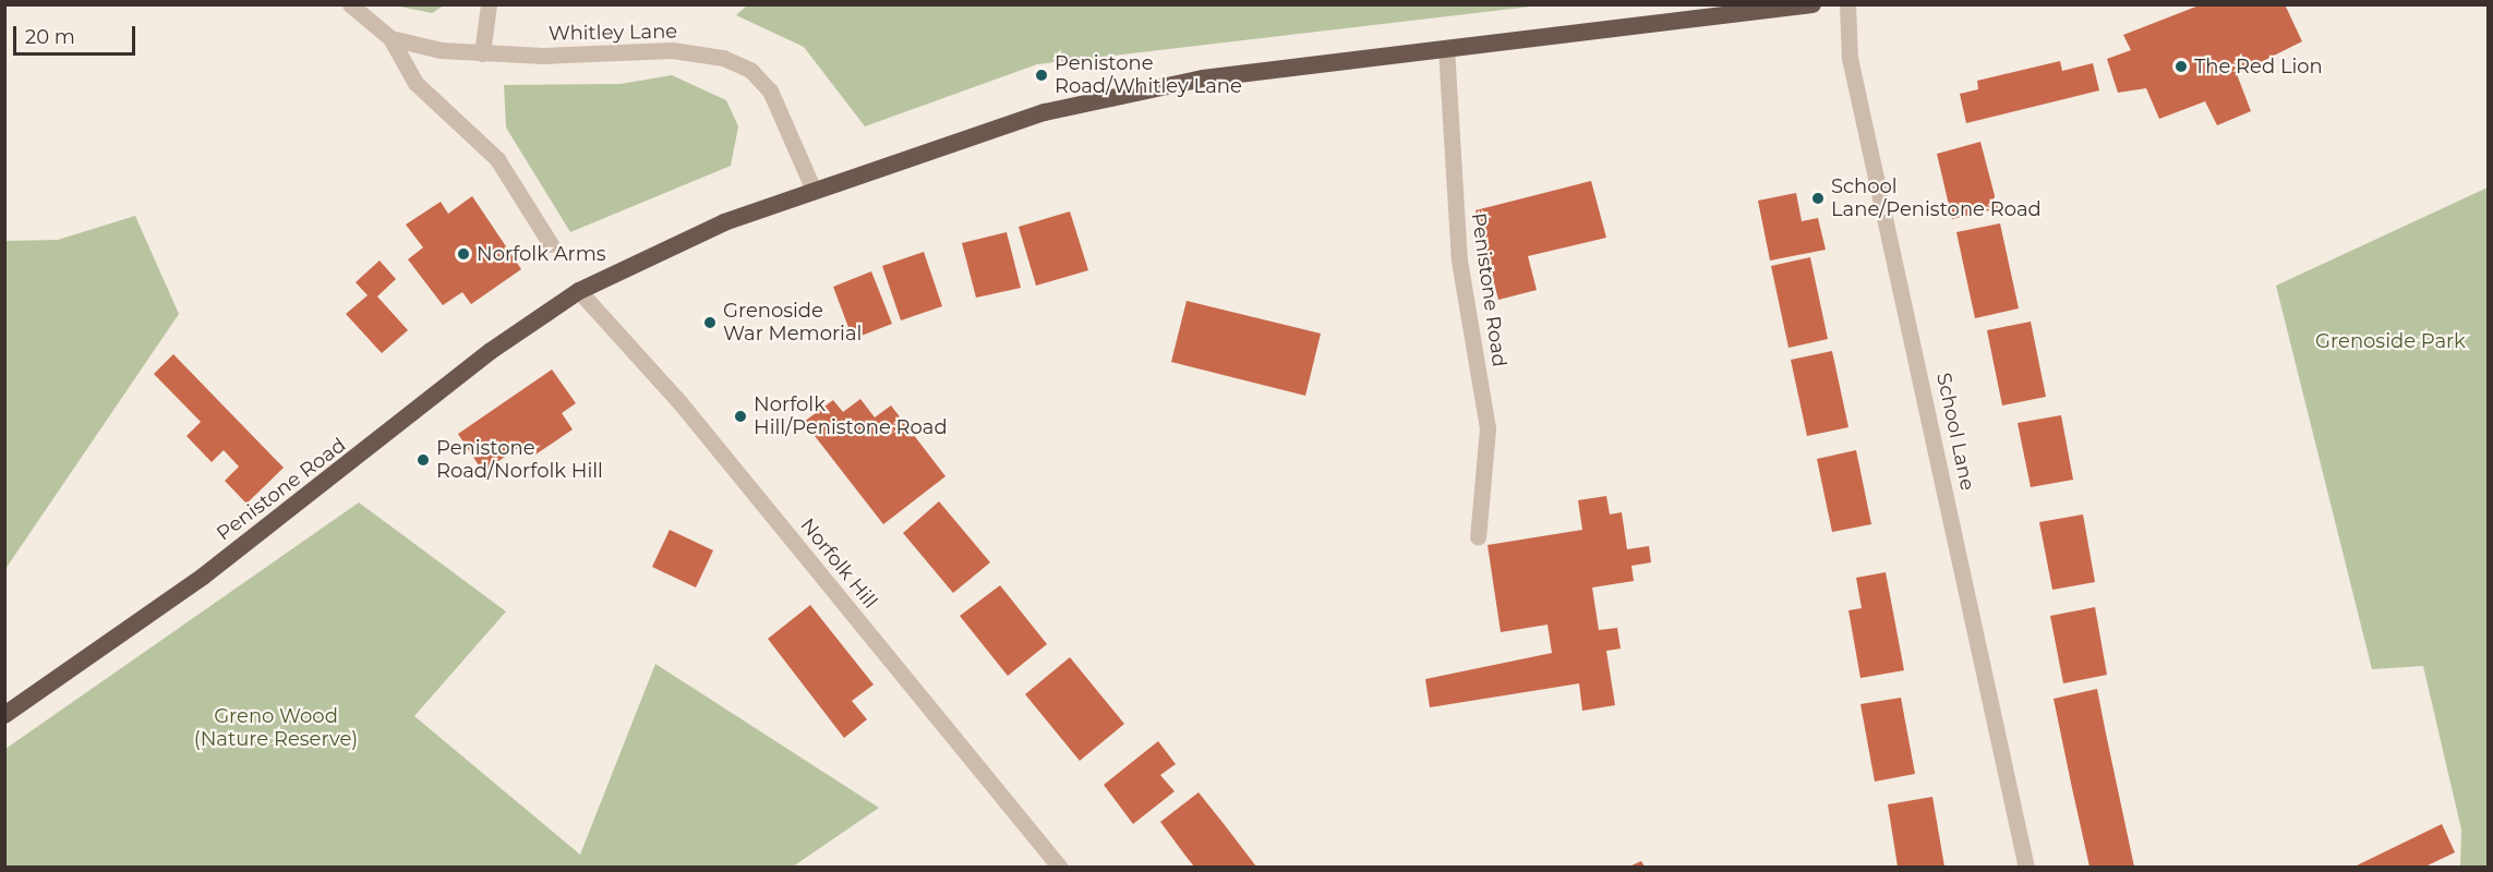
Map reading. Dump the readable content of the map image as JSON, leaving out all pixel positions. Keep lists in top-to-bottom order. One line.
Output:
{"streets":{"highway":["Penistone Road"],"street":["Whitley Lane","School Lane","Norfolk Hill"]},"crossings":[["Whitley Lane","Penistone Road"],["Penistone Road","Norfolk Hill"]],"parks":["Grenoside Park","Greno Wood (Nature Reserve)"],"places":["The Red Lion","Penistone Road/Whitley Lane","School Lane/Penistone Road","Norfolk Arms","Grenoside War Memorial","Norfolk Hill/Penistone Road","Penistone Road/Norfolk Hill"],"scale_bar":"20 m"}
